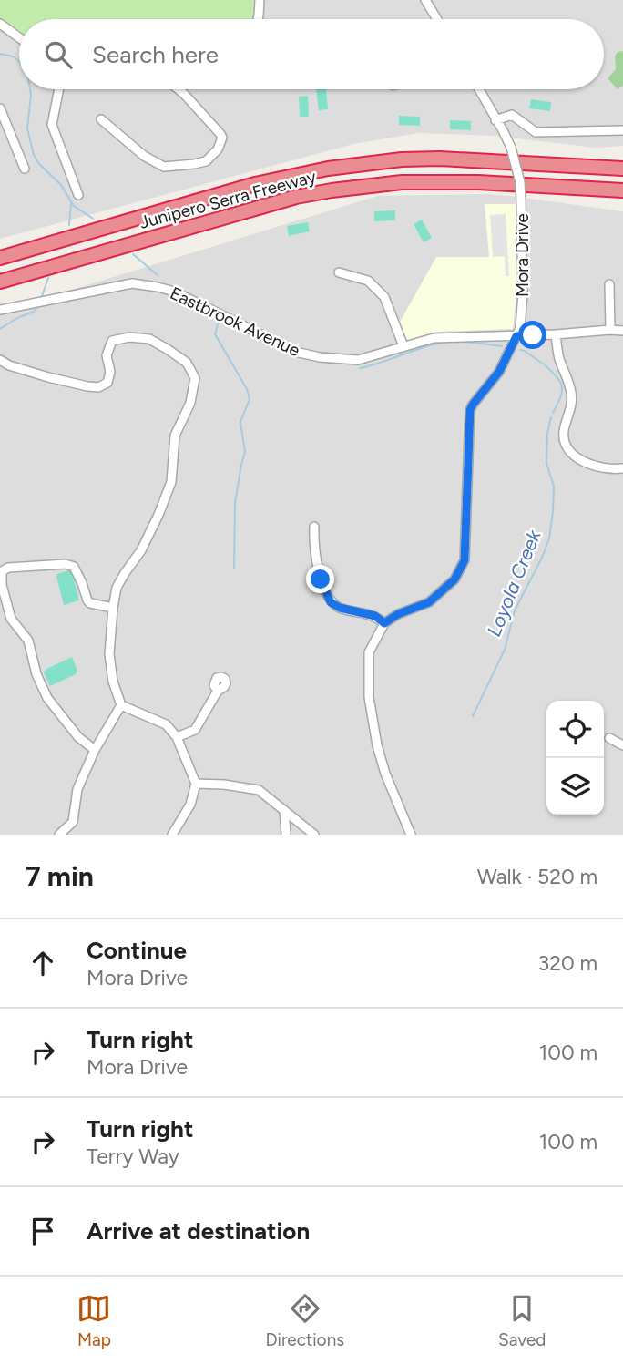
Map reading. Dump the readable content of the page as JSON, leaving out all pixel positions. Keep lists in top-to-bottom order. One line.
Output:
{"streets":{"highway":["Junipero Serra Freeway"],"street":["Mora Drive","Eastbrook Avenue"]},"crossings":[["Mora Drive","Eastbrook Avenue"]],"water":["Loyola Creek"],"page":{"search":"Search here","heading":["7 min","Walk · 520 m"],"list":[["Continue","Mora Drive","320 m"],["Turn right","Mora Drive","100 m"],["Turn right","Terry Way","100 m"],"Arrive at destination"],"nav":["Map","Directions","Saved"]}}
